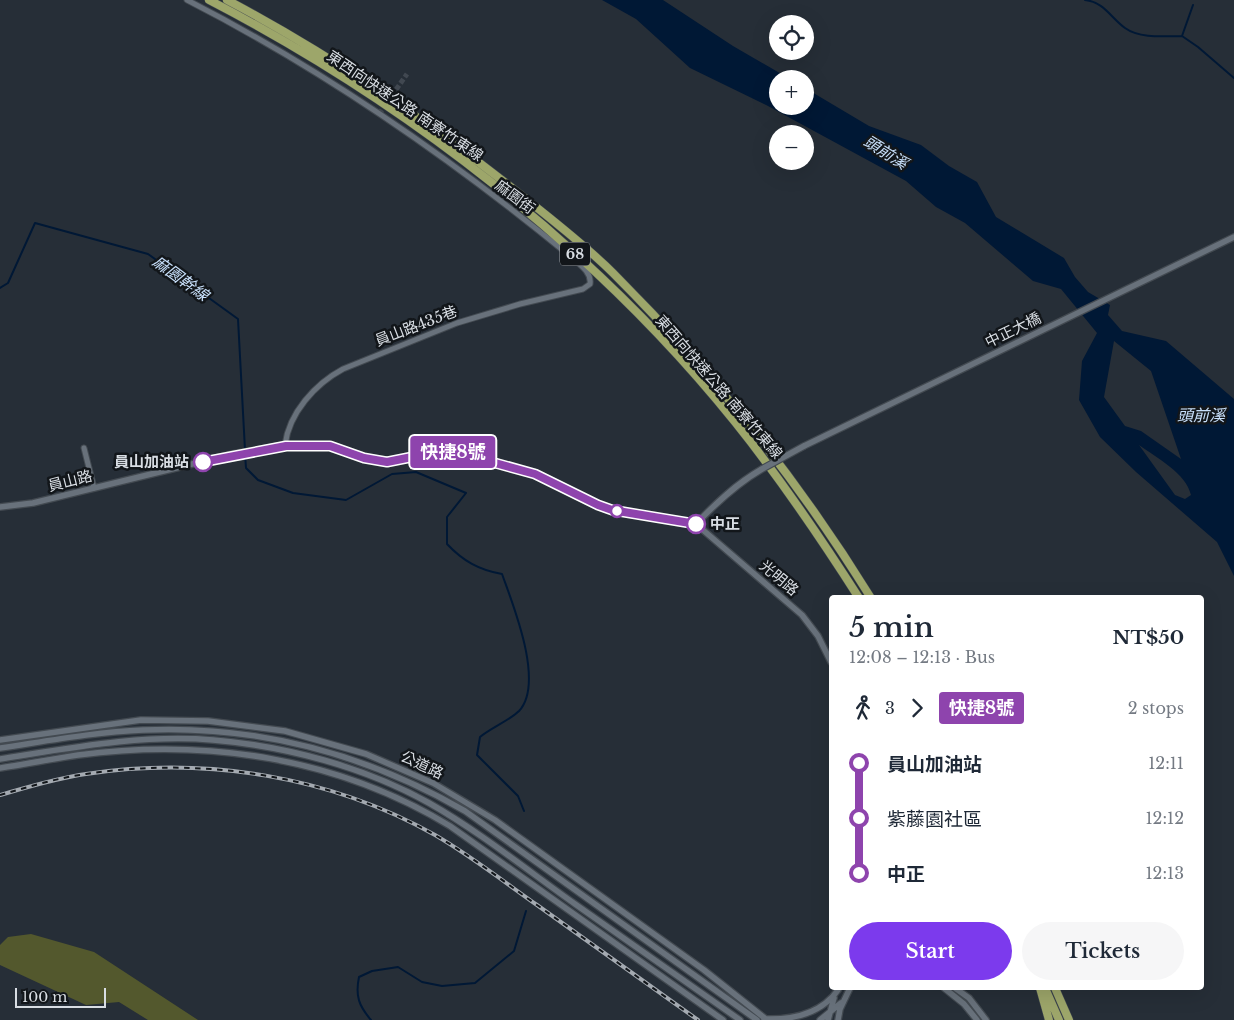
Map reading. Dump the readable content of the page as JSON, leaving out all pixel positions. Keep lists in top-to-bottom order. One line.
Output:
{"streets":{"highway":["東西向快速公路 南寮竹東線","68"],"street":["麻園街","員山路435巷","中正大橋","員山路","光明路","公道路"]},"crossings":[["麻園街","員山路435巷"],["員山路435巷","員山路"],["中正大橋","光明路"]],"water":["頭前溪","麻園幹線"],"places":["員山加油站","中正"],"lines":["bus line 快捷8號"],"scale_bar":"100 m","page":{"on_map":"快捷8號","map_buttons":["+","−"],"heading":["5 min","12:08 – 12:13 · Bus","NT$50"],"legs":["3","快捷8號","2 stops"],"list":[{"name":"員山加油站","value":"12:11"},{"name":"紫藤園社區","value":"12:12"},{"name":"中正","value":"12:13"}],"buttons":["Start","Tickets"],"scale":"100 m"}}
